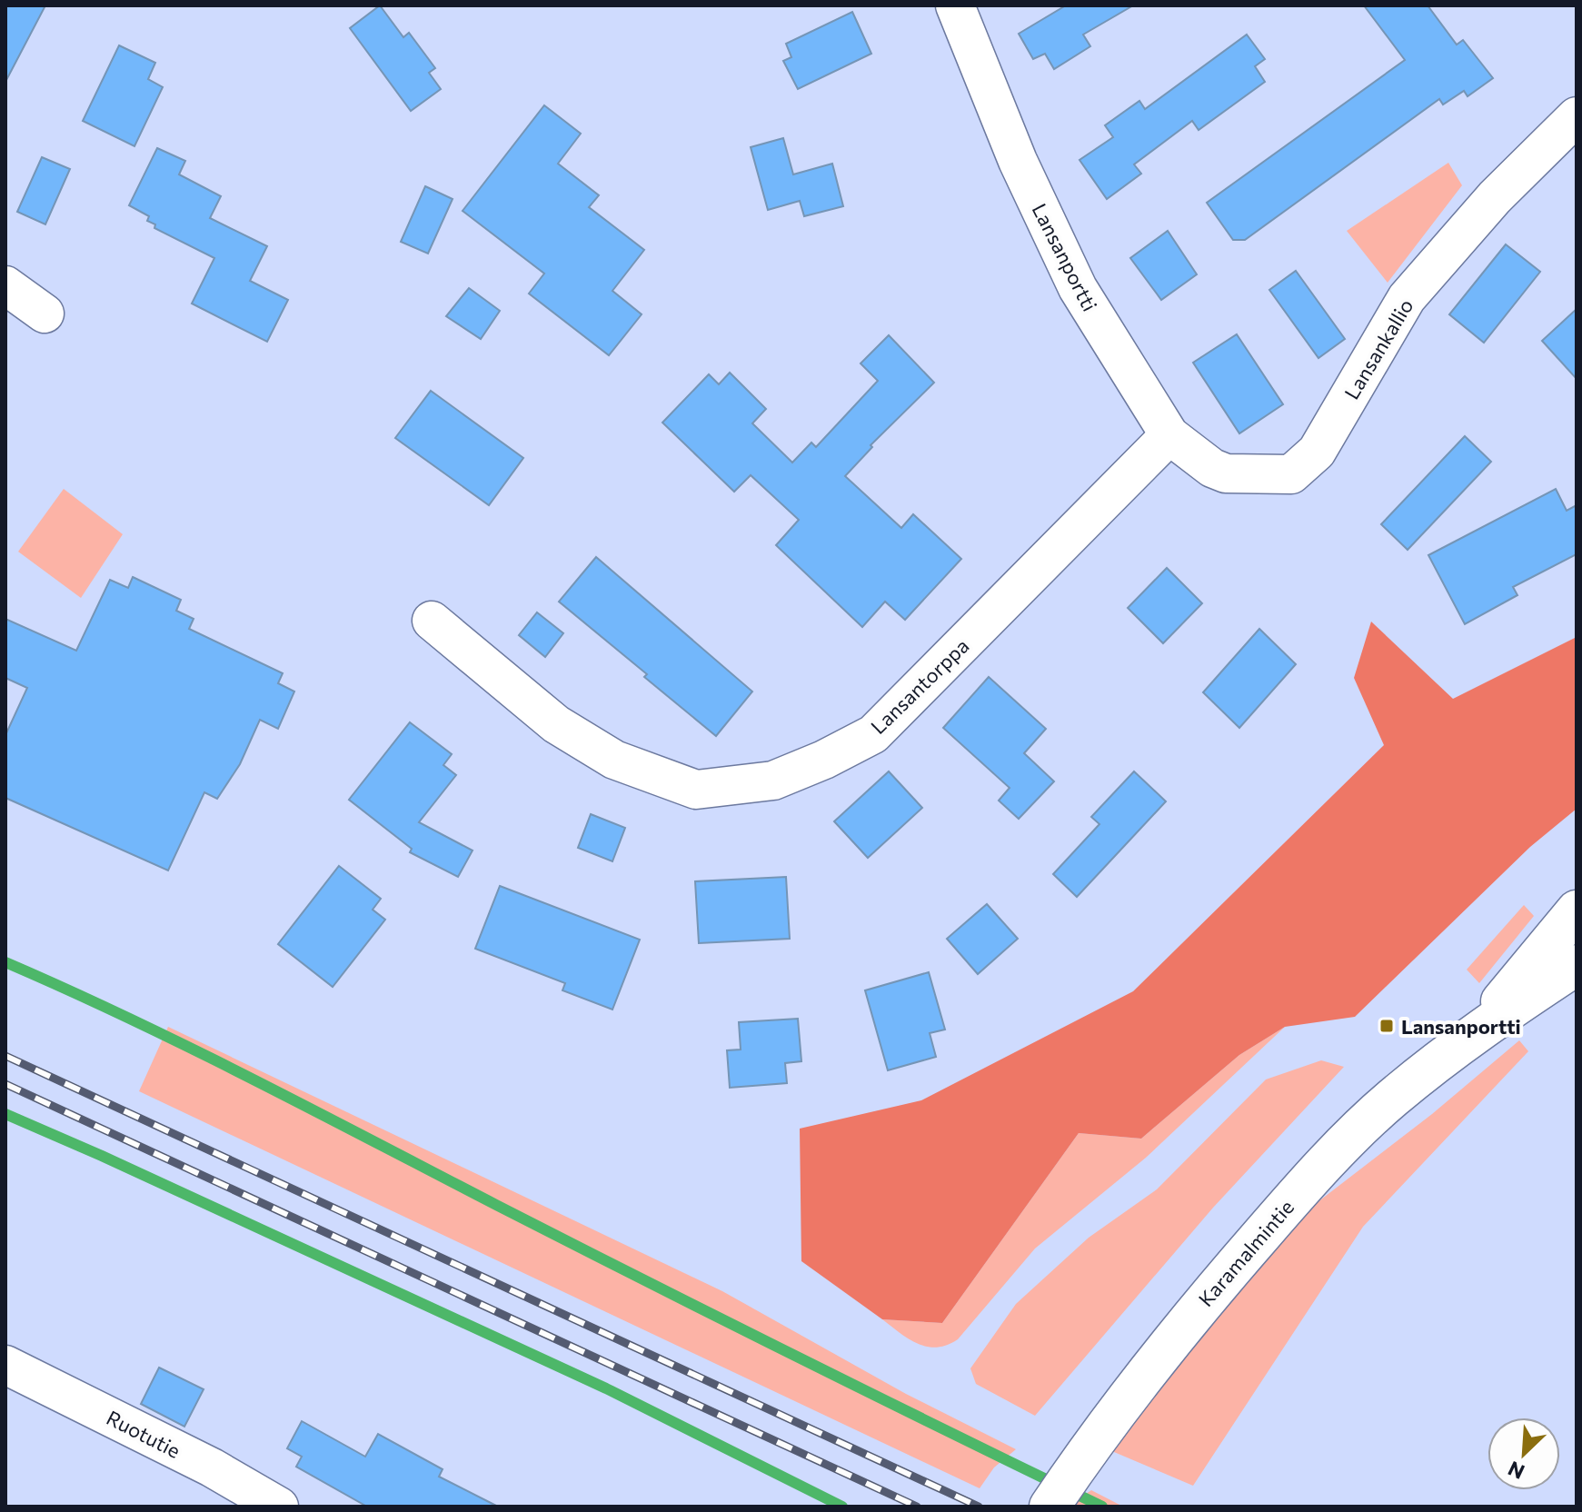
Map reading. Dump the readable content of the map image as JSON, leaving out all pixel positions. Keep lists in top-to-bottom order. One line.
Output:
{"streets":{"street":["Lansanportti","Lansankallio","Lansantorppa","Karamalmintie","Ruotutie"]},"crossings":[["Lansanportti","Lansankallio"],["Lansanportti","Lansantorppa"]],"places":{"transit":["Lansanportti"]},"north":"bottom left"}
